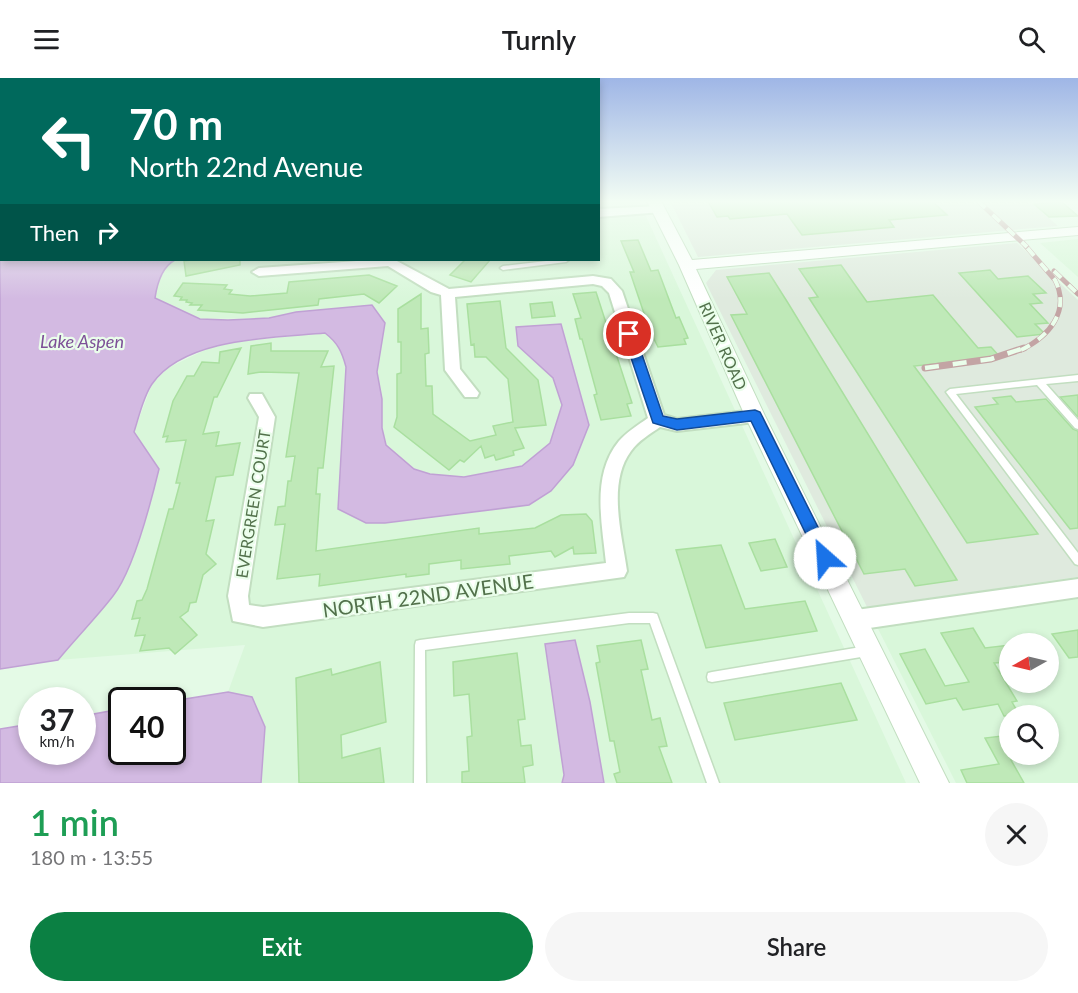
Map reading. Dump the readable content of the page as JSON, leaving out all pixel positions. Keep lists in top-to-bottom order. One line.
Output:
{"streets":{"street":["RIVER ROAD","EVERGREEN COURT","NORTH 22ND AVENUE"]},"crossings":[["EVERGREEN COURT","NORTH 22ND AVENUE"]],"water":["Lake Aspen"],"north":"left","page":{"header":"Turnly","turn":["70 m","North 22nd Avenue"],"then":"Then","speed":"37 km/h","limit":"40","heading":["1 min","180 m · 13:55"],"buttons":["Exit","Share"]}}
